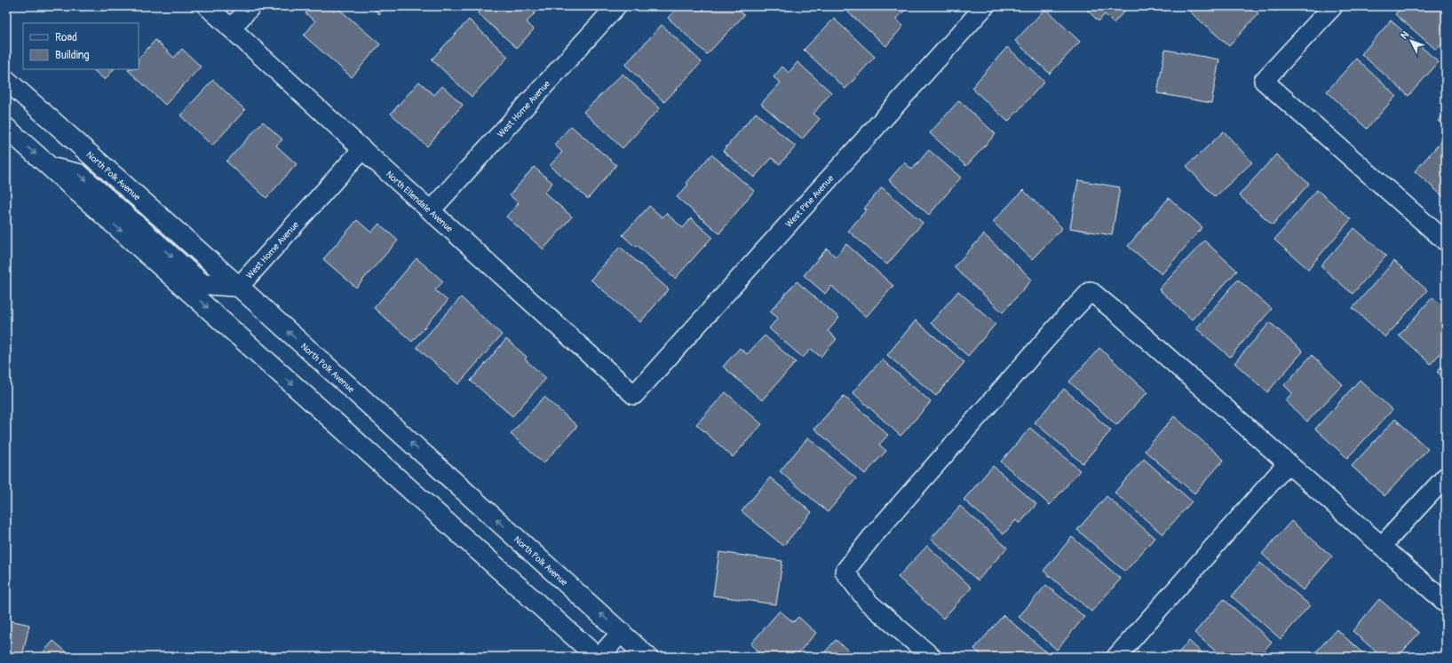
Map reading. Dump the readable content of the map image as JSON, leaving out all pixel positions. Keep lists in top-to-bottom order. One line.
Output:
{"streets":{"main road":["North Polk Avenue"],"street":["West Home Avenue","North Ellendale Avenue","West Pine Avenue"]},"crossings":[["West Home Avenue","North Polk Avenue"],["West Home Avenue","North Ellendale Avenue"],["North Ellendale Avenue","West Pine Avenue"]],"legend":["Road","Building"],"north":"top left"}
